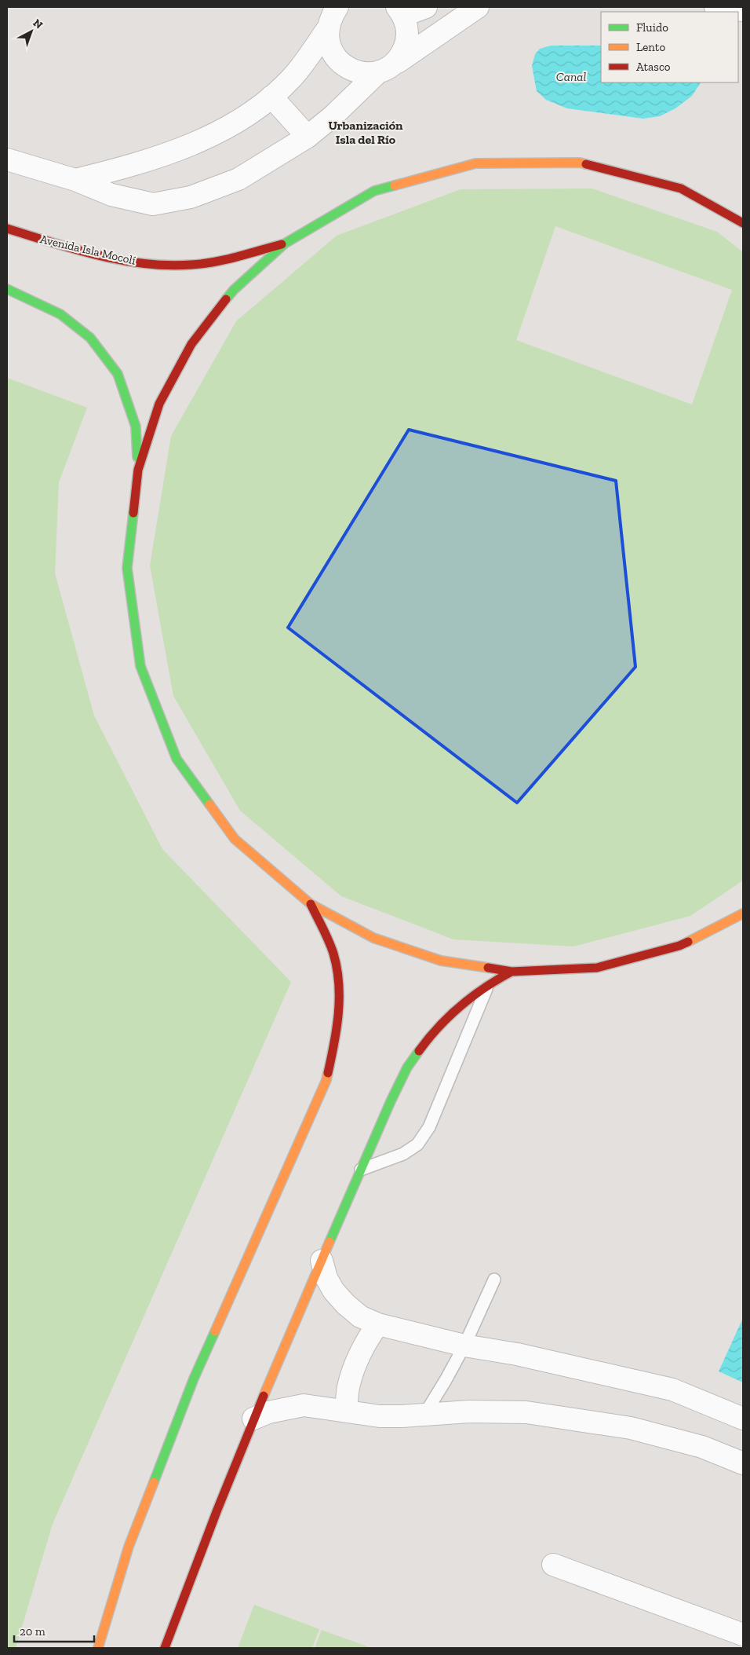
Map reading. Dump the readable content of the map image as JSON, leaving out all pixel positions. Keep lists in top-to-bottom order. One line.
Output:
{"streets":{"street":["Avenida Isla Mocolí"]},"districts":["Urbanización Isla del Río"],"water":["Canal"],"legend":["Fluido","Lento","Atasco"],"scale_bar":"20 m","north":"top right"}
